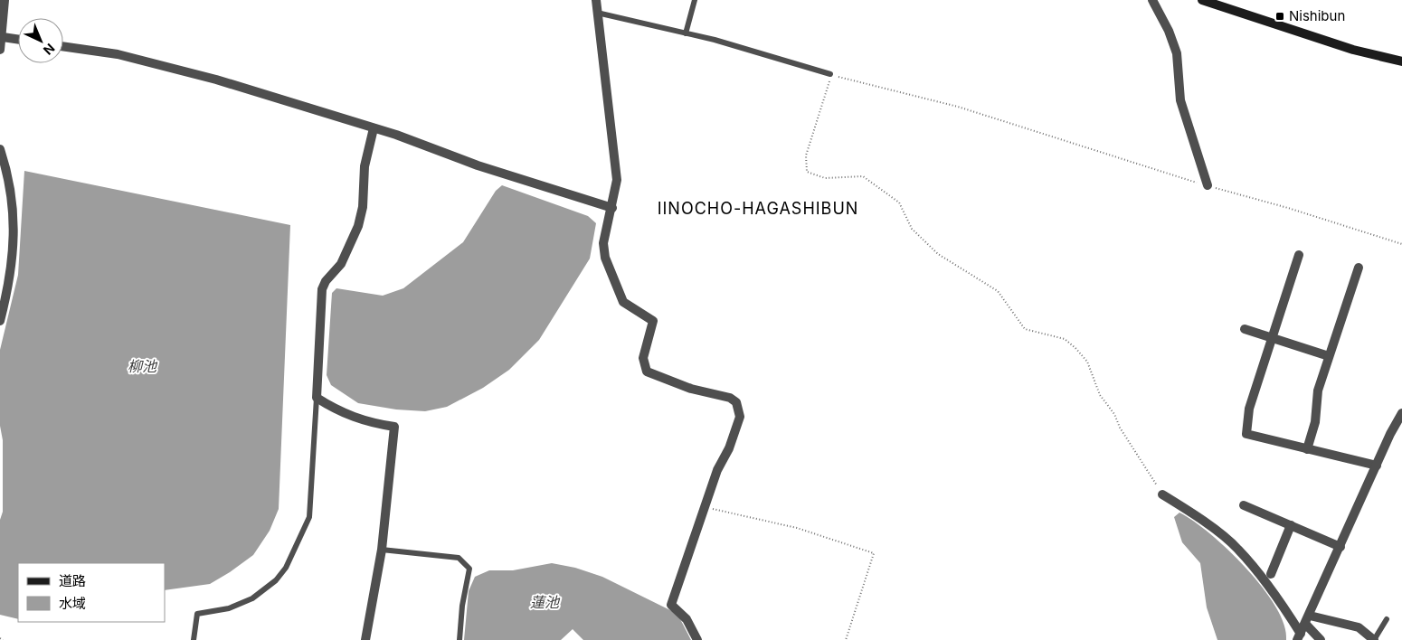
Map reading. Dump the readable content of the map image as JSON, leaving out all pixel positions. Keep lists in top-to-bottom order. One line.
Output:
{"districts":["IINOCHO-HAGASHIBUN"],"water":["柳池","蓮池"],"places":{"transit":["Nishibun"]},"legend":["道路","水域"],"north":"bottom right"}
